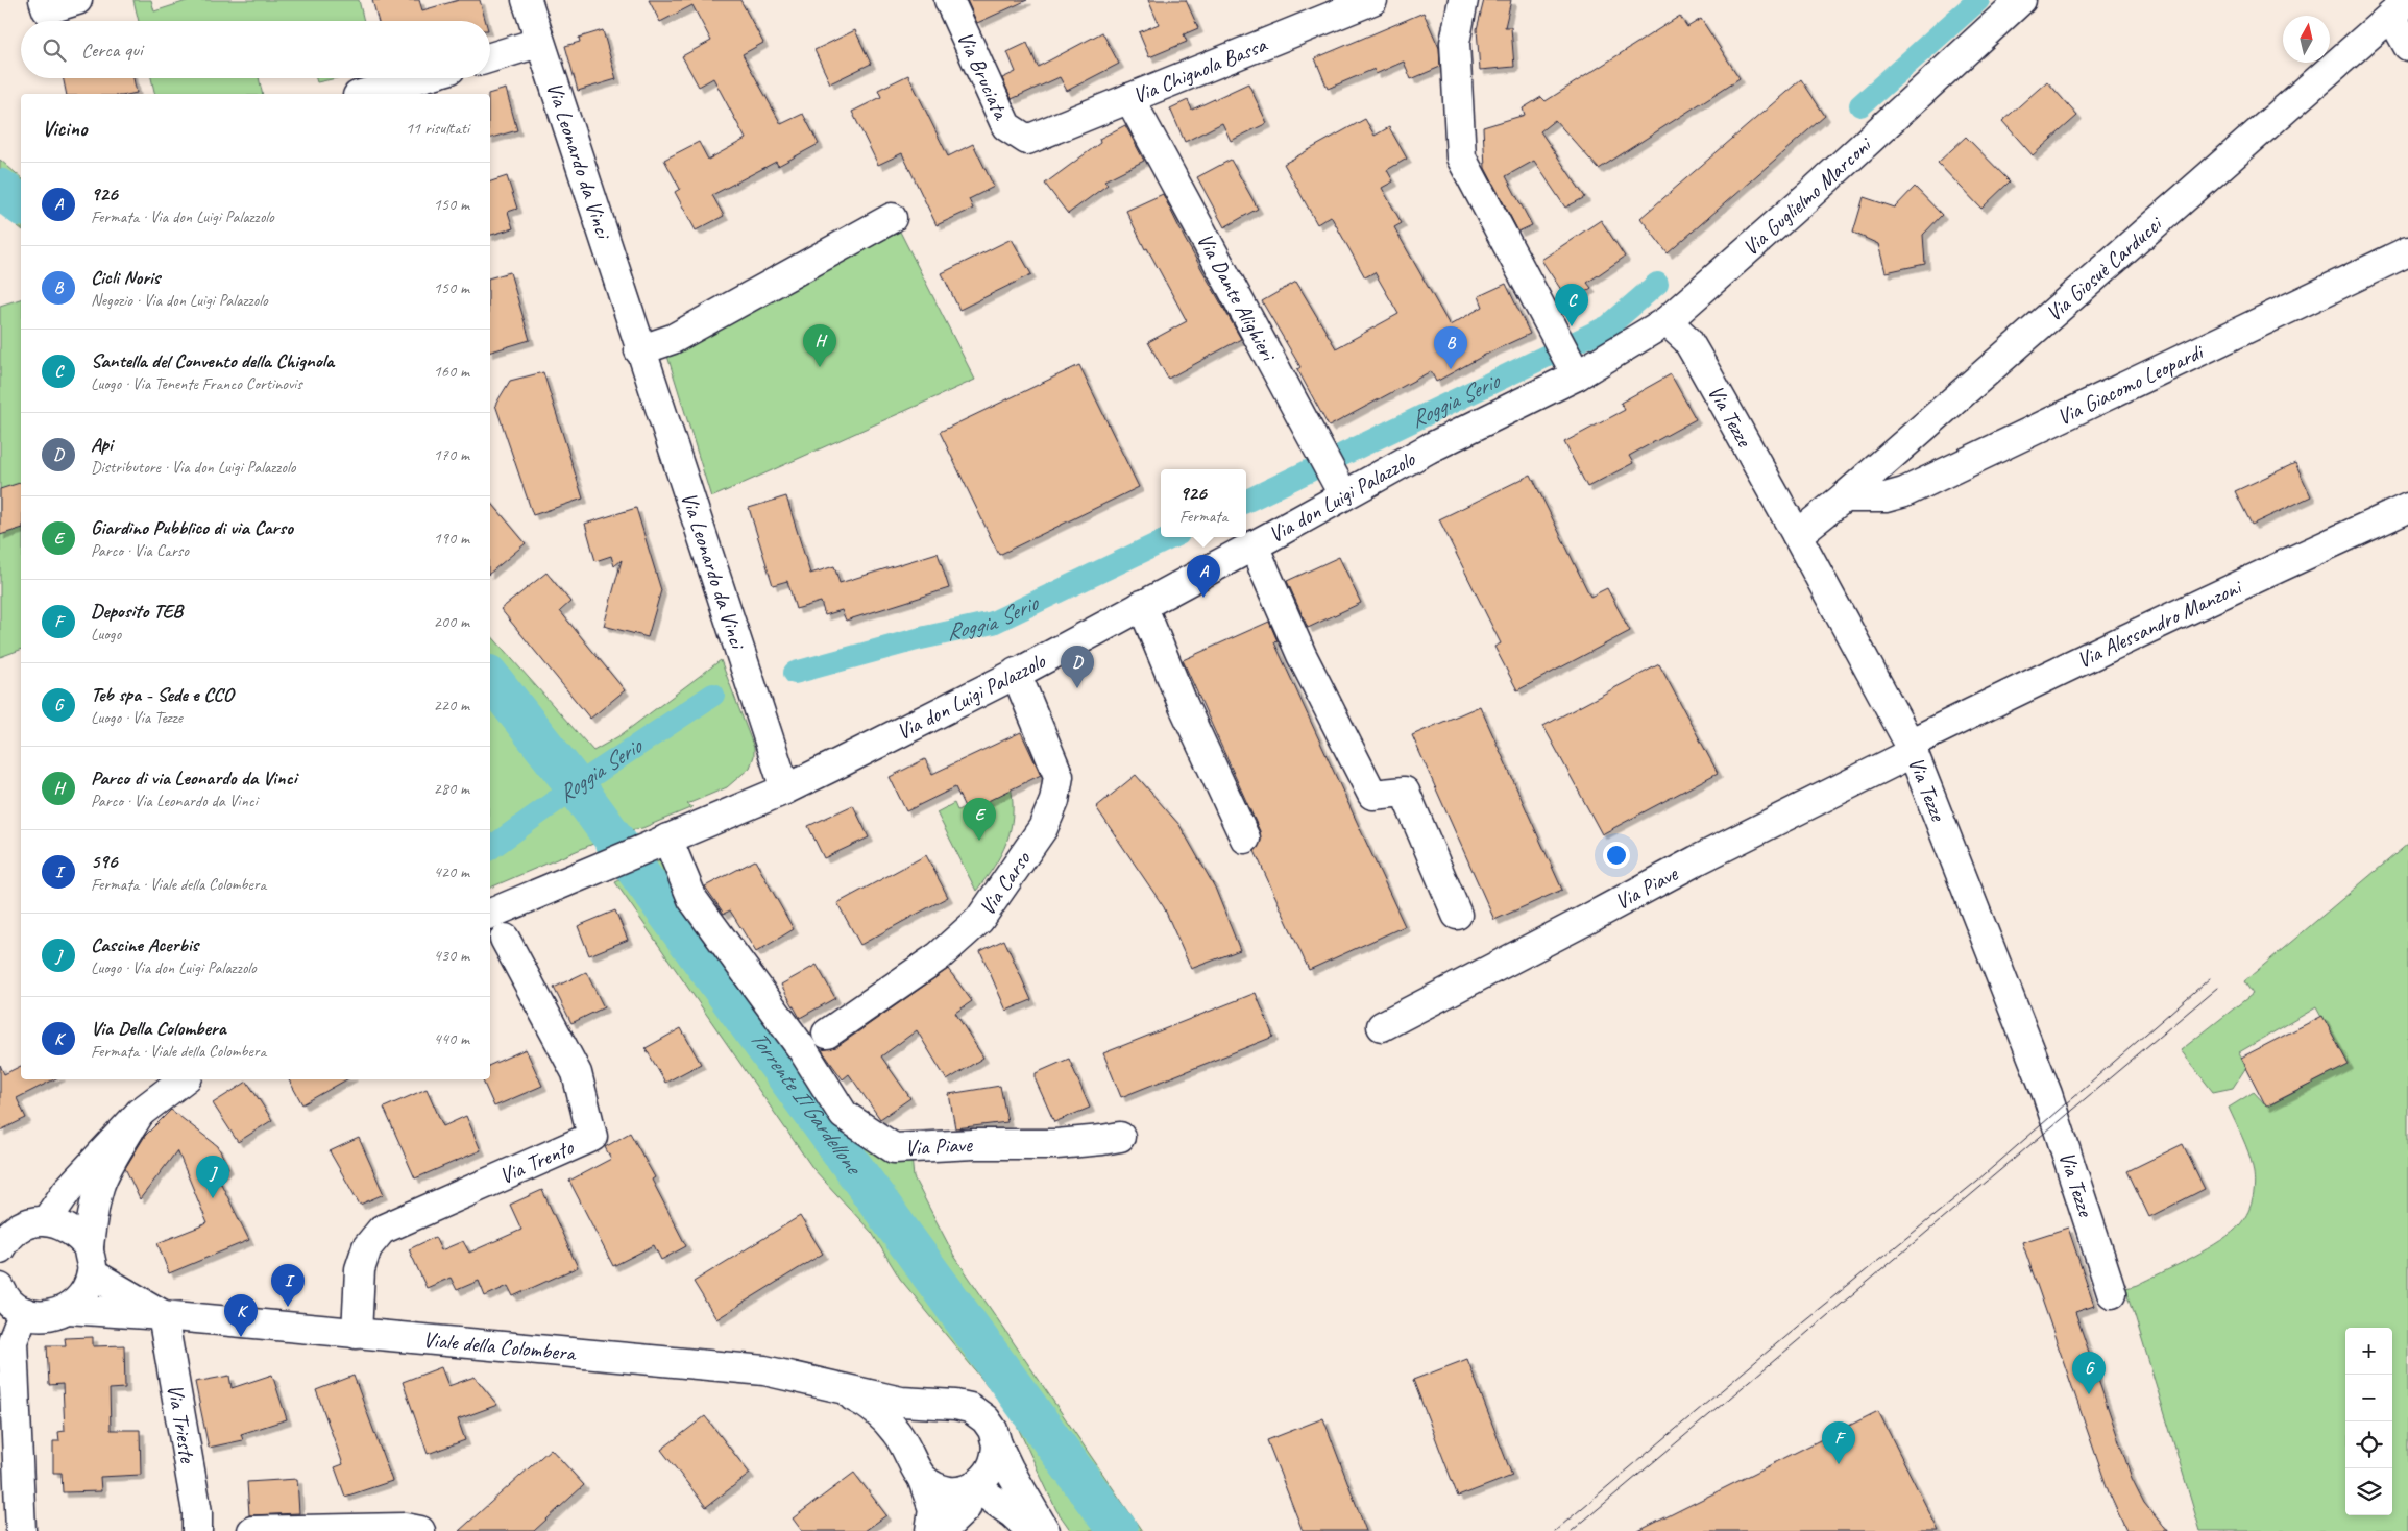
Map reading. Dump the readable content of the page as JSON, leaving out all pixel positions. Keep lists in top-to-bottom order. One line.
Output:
{"streets":{"street":["Via Chignola Bassa","Via Bruciata","Via Leonardo da Vinci","Via Guglielmo Marconi","Via Giosuè Carducci","Via Dante Alighieri","Via Giacomo Leopardi","Via Tezze","Via don Luigi Palazzolo","Via Alessandro Manzoni","Via Carso","Via Piave","Via Trento","Viale della Colombera","Via Trieste"]},"crossings":[["Via Chignola Bassa","Via Bruciata"],["Via Chignola Bassa","Via Dante Alighieri"],["Via Leonardo da Vinci","Via don Luigi Palazzolo"],["Via Guglielmo Marconi","Via Tezze"],["Via Guglielmo Marconi","Via don Luigi Palazzolo"],["Via Giosuè Carducci","Via Giacomo Leopardi"],["Via Giosuè Carducci","Via Tezze"],["Via Dante Alighieri","Via don Luigi Palazzolo"],["Via Tezze","Via Alessandro Manzoni"],["Via Tezze","Via Piave"],["Via don Luigi Palazzolo","Via Carso"],["Via don Luigi Palazzolo","Via Piave"],["Via Alessandro Manzoni","Via Piave"],["Via Trento","Viale della Colombera"],["Viale della Colombera","Via Trieste"]],"water":["Roggia Serio","Torrente Il Gardellone"],"north":"top","page":{"search":"Cerca qui","heading":["Vicino","11 risultati"],"list":[{"mark":"A","name":"926","note":"Fermata · Via don Luigi Palazzolo","value":"150 m"},{"mark":"B","name":"Cicli Noris","note":"Negozio · Via don Luigi Palazzolo","value":"150 m"},{"mark":"C","name":"Santella del Convento della Chignola","note":"Luogo · Via Tenente Franco Cortinovis","value":"160 m"},{"mark":"D","name":"Api","note":"Distributore · Via don Luigi Palazzolo","value":"170 m"},{"mark":"E","name":"Giardino Pubblico di via Carso","note":"Parco · Via Carso","value":"190 m"},{"mark":"F","name":"Deposito TEB","note":"Luogo","value":"200 m"},{"mark":"G","name":"Teb spa - Sede e CCO","note":"Luogo · Via Tezze","value":"220 m"},{"mark":"H","name":"Parco di via Leonardo da Vinci","note":"Parco · Via Leonardo da Vinci","value":"280 m"},{"mark":"I","name":"596","note":"Fermata · Viale della Colombera","value":"420 m"},{"mark":"J","name":"Cascine Acerbis","note":"Luogo · Via don Luigi Palazzolo","value":"430 m"},{"mark":"K","name":"Via Della Colombera","note":"Fermata · Viale della Colombera","value":"440 m"}],"pins":["C","H","B","A","D","E","J","I","K","G","F"],"popup":["926","Fermata"],"map_buttons":["+","−"]}}
